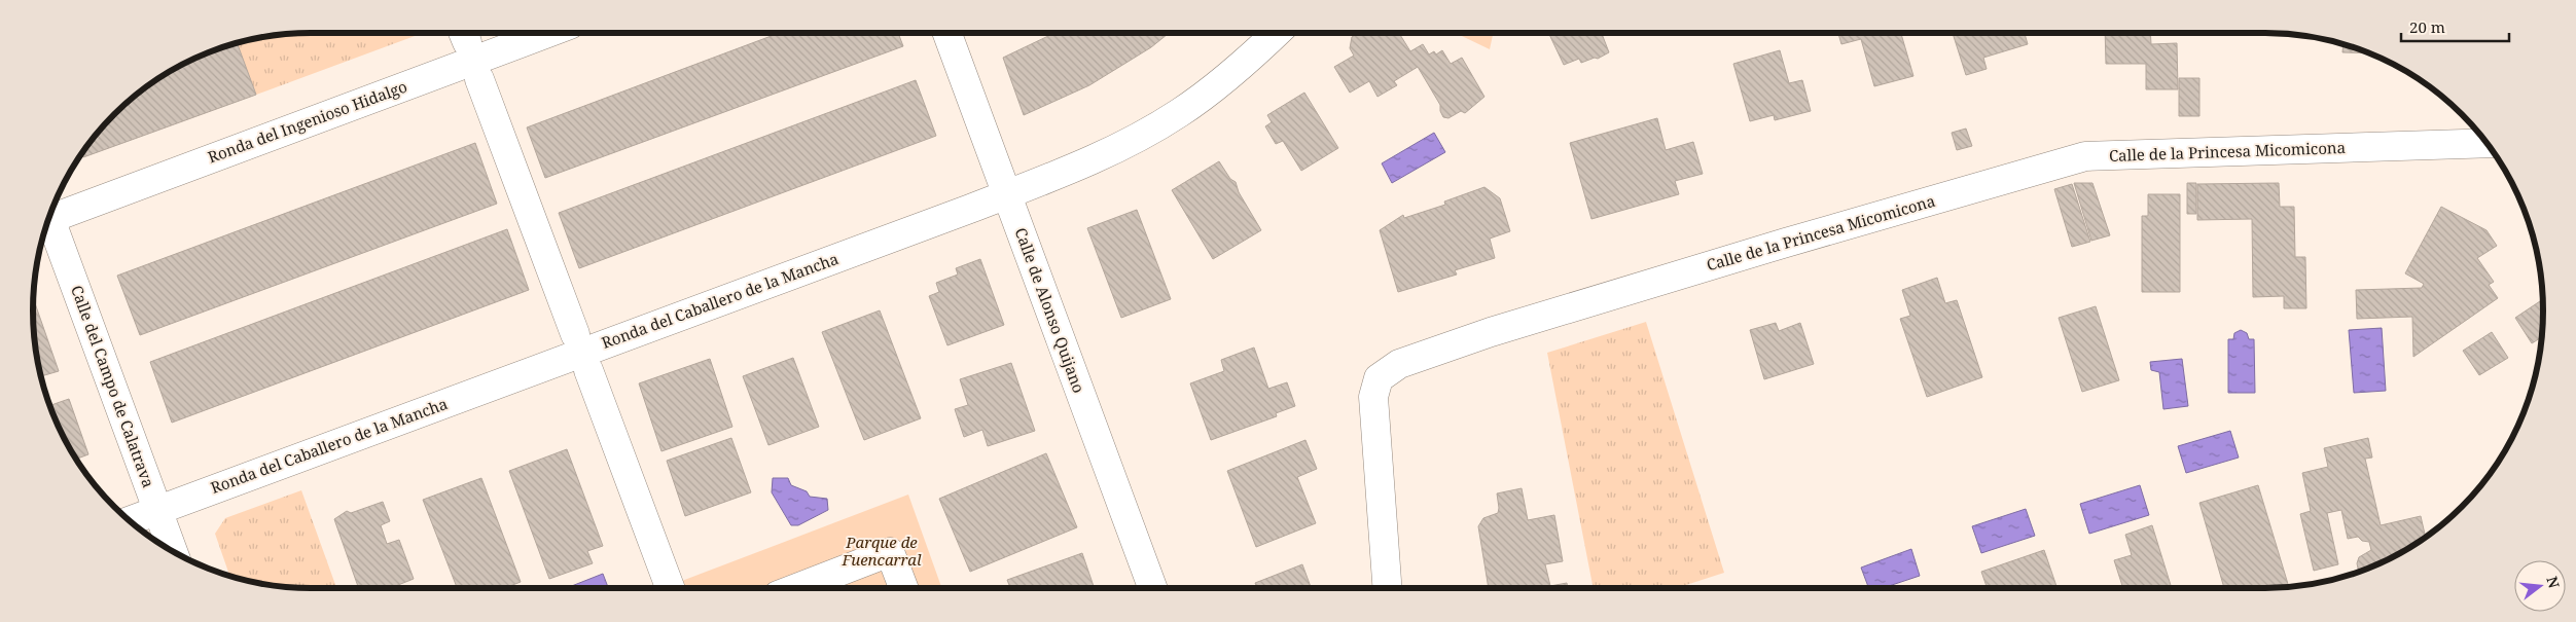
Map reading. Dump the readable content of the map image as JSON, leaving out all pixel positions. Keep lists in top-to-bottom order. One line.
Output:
{"streets":{"street":["Ronda del Ingenioso Hidalgo","Calle de la Princesa Micomicona","Ronda del Caballero de la Mancha","Calle de Alonso Quijano","Calle del Campo de Calatrava"]},"crossings":[["Ronda del Caballero de la Mancha","Calle de Alonso Quijano"],["Ronda del Caballero de la Mancha","Calle del Campo de Calatrava"]],"parks":["Parque de Fuencarral"],"scale_bar":"20 m","north":"right"}
